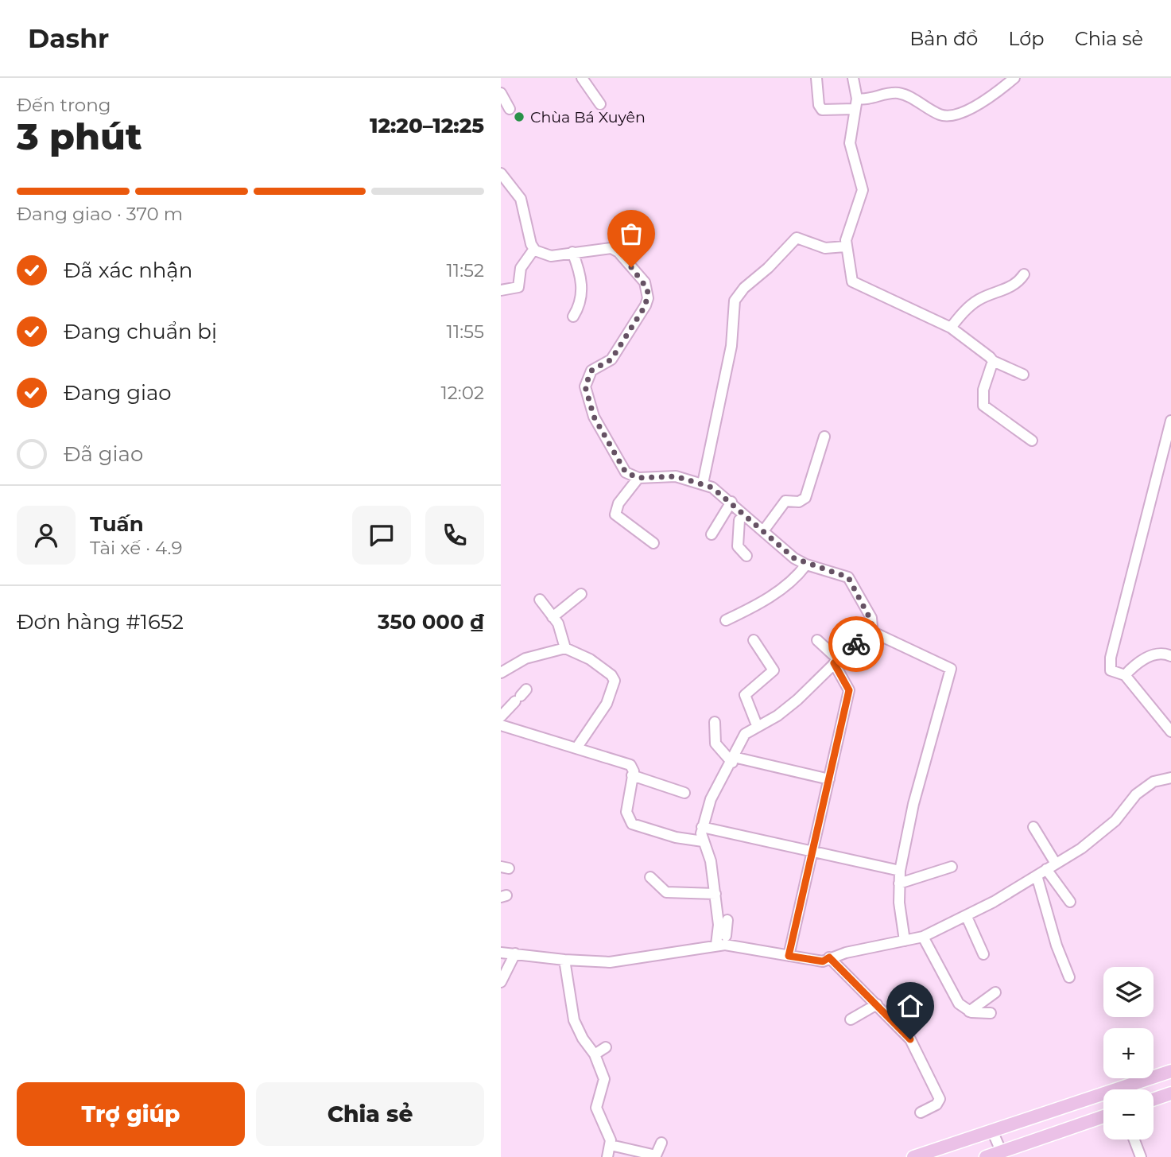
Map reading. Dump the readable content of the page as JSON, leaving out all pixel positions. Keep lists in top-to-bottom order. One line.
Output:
{"places":["Chùa Bá Xuyên"],"page":{"header":"Dashr","nav":["Bản đồ","Lớp","Chia sẻ"],"heading":["3 phút","Đến trong","12:20–12:25"],"panel":["Tuấn","Tài xế · 4.9","Đơn hàng #1652","350 000 ₫"],"bar":"Đang giao · 370 m","list":[["Đã xác nhận","11:52"],["Đang chuẩn bị","11:55"],["Đang giao","12:02"],"Đã giao"],"map_buttons":["+","−"],"buttons":["Trợ giúp","Chia sẻ"]}}
